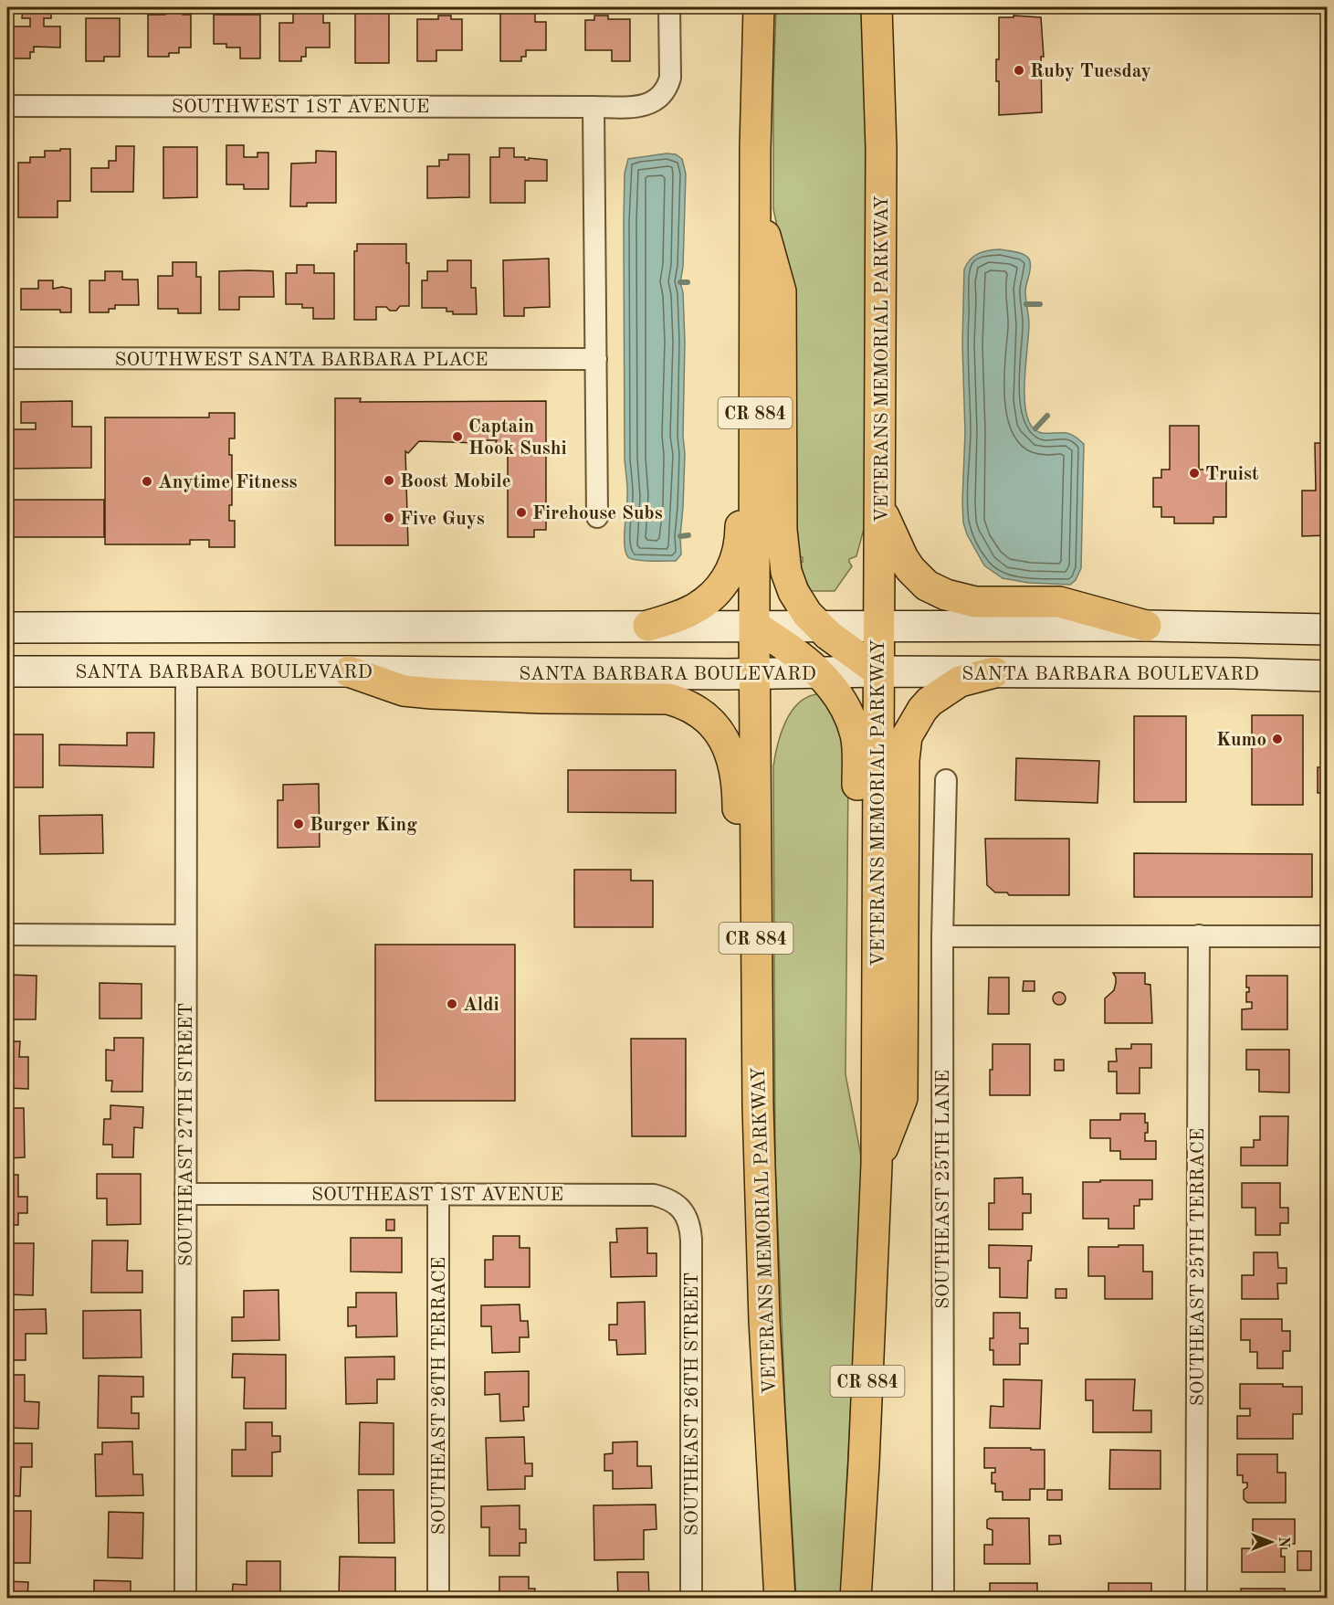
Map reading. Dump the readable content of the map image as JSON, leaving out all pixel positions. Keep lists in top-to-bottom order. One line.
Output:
{"streets":{"highway":["VETERANS MEMORIAL PARKWAY","CR 884"],"main road":["SANTA BARBARA BOULEVARD"],"street":["SOUTHWEST 1ST AVENUE","SOUTHWEST SANTA BARBARA PLACE","SOUTHEAST 27TH STREET","SOUTHEAST 25TH LANE","SOUTHEAST 1ST AVENUE","SOUTHEAST 25TH TERRACE","SOUTHEAST 26TH TERRACE","SOUTHEAST 26TH STREET"]},"crossings":[["VETERANS MEMORIAL PARKWAY","SANTA BARBARA BOULEVARD"],["SANTA BARBARA BOULEVARD","SOUTHEAST 27TH STREET"],["SOUTHEAST 27TH STREET","SOUTHEAST 1ST AVENUE"],["SOUTHEAST 1ST AVENUE","SOUTHEAST 26TH TERRACE"],["SOUTHEAST 1ST AVENUE","SOUTHEAST 26TH STREET"]],"places":["Ruby Tuesday","Captain Hook Sushi","Truist","Boost Mobile","Anytime Fitness","Firehouse Subs","Five Guys","Kumo","Burger King","Aldi"],"north":"right"}
